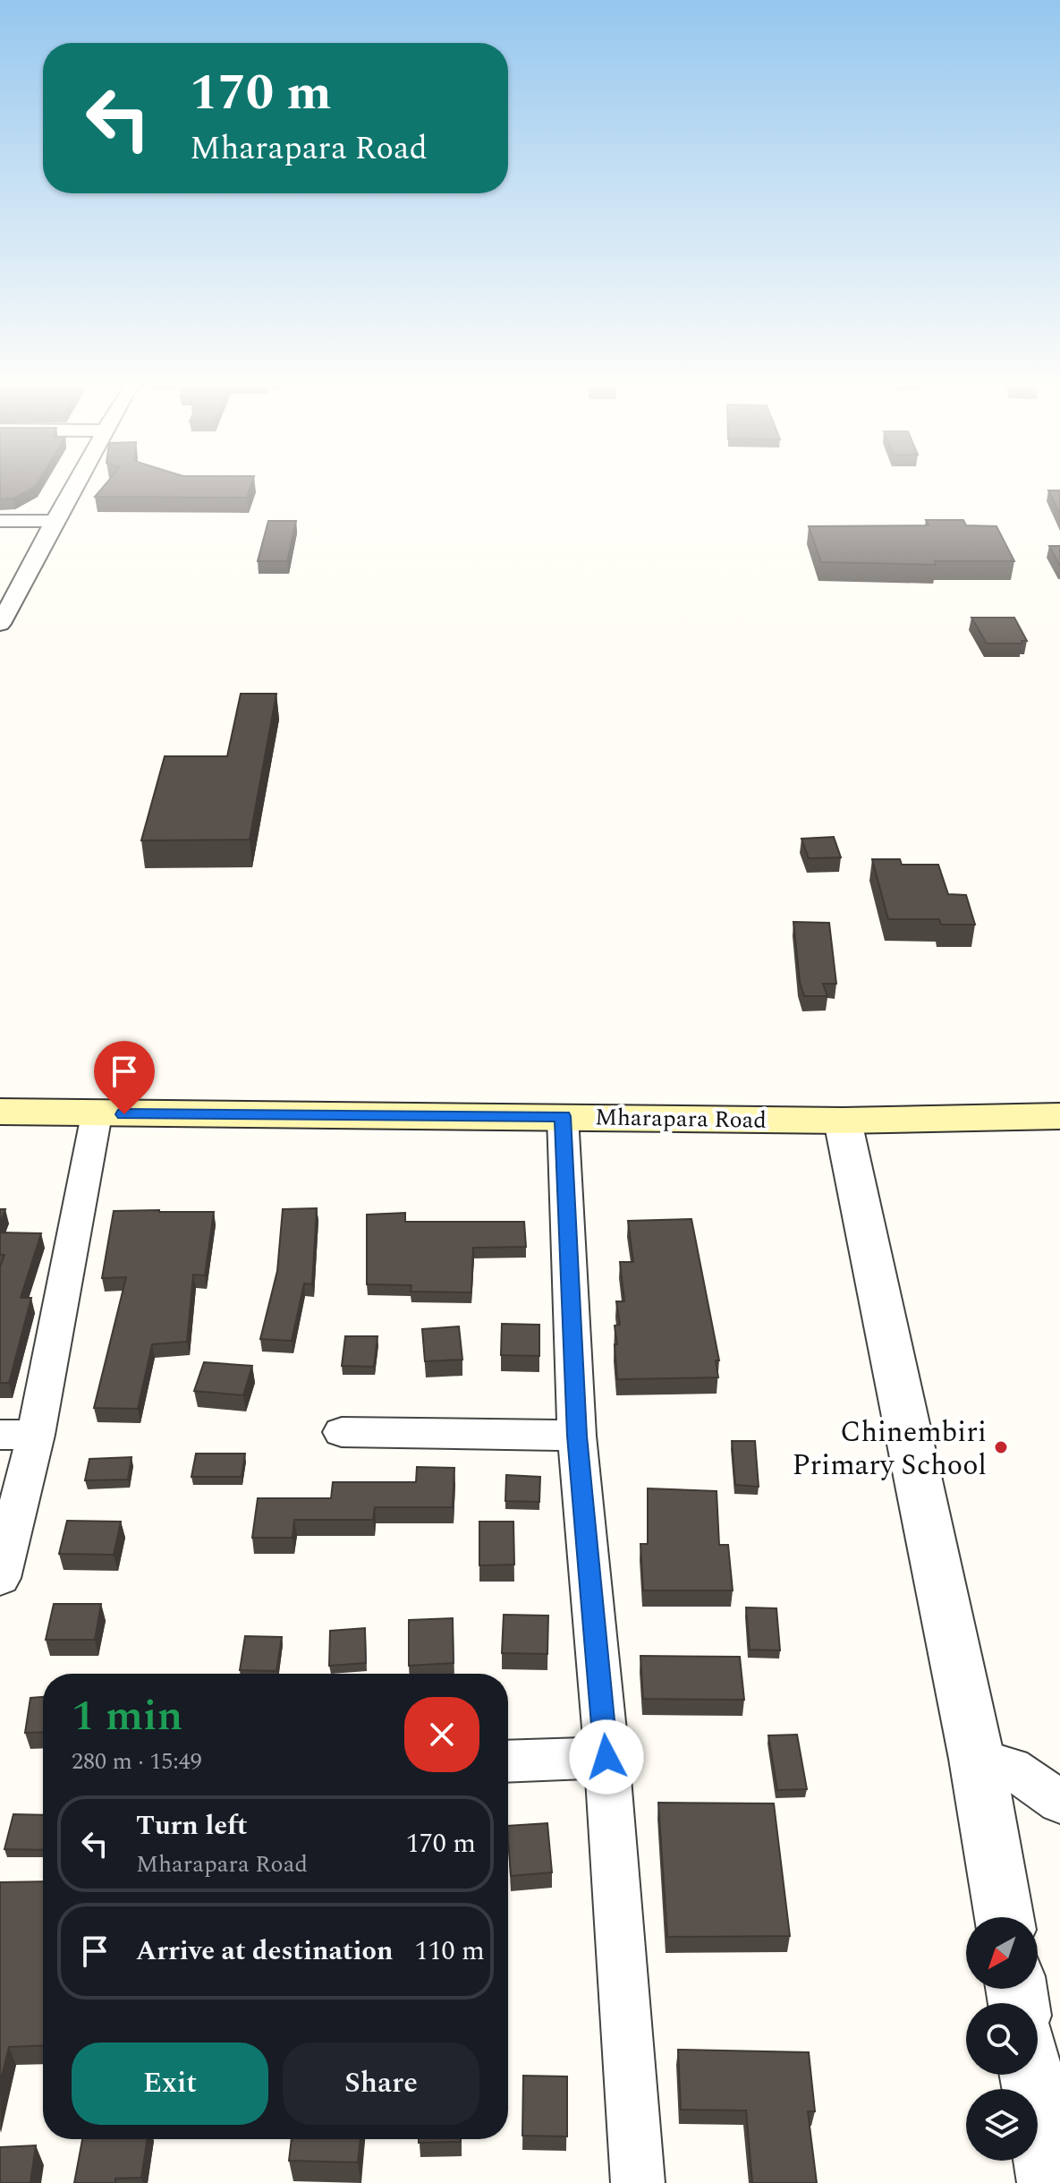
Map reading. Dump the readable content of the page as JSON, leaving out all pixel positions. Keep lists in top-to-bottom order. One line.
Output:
{"streets":{"main road":["Mharapara Road"]},"places":["Chinembiri Primary School"],"north":"bottom left","page":{"turn":["170 m","Mharapara Road"],"heading":["1 min","280 m · 15:49"],"list":[{"name":"Turn left","note":"Mharapara Road","value":"170 m"},{"name":"Arrive at destination","value":"110 m"}],"buttons":["Exit","Share"]}}
